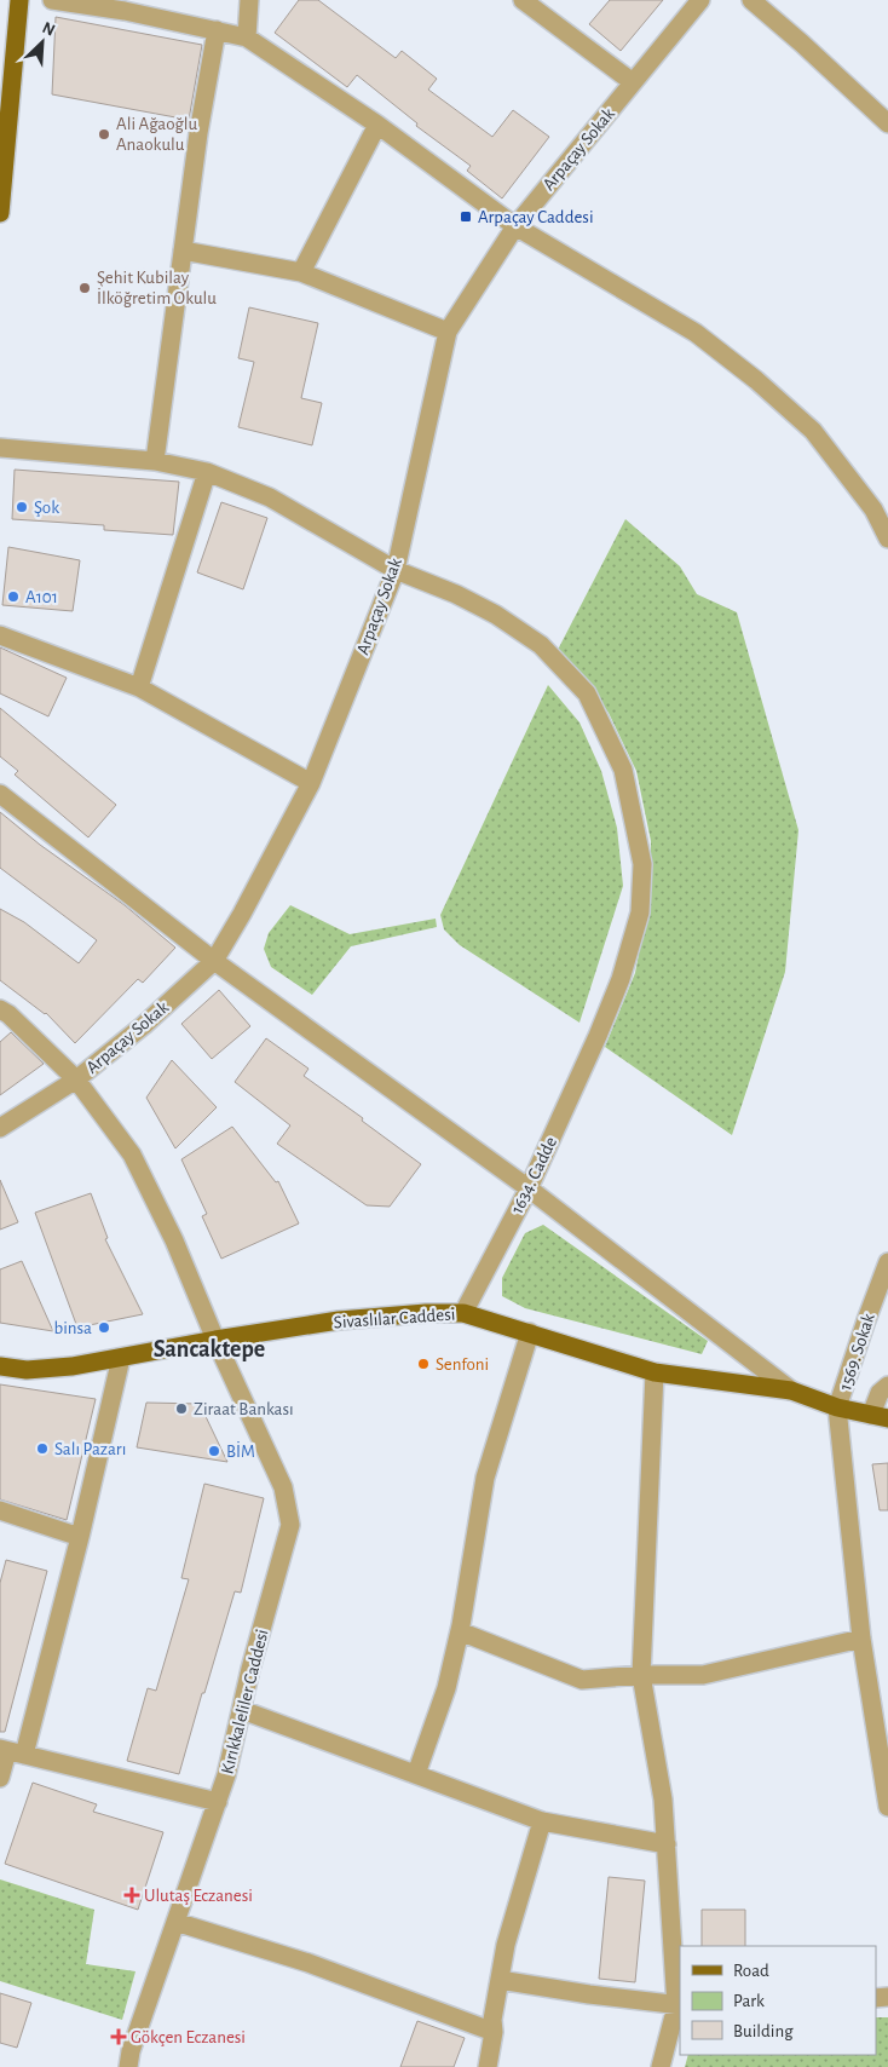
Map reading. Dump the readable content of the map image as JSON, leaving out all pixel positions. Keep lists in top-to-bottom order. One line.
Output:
{"streets":{"main road":["Sivaslılar Caddesi"],"street":["Arpaçay Sokak","1634. Cadde","1569. Sokak","Kırıkkaleliler Caddesi"]},"crossings":[["Arpaçay Sokak","1634. Cadde"],["Arpaçay Sokak","Kırıkkaleliler Caddesi"],["1634. Cadde","Sivaslılar Caddesi"],["Sivaslılar Caddesi","1569. Sokak"],["Sivaslılar Caddesi","Kırıkkaleliler Caddesi"]],"districts":["Sancaktepe"],"places":{"other":["Ali Ağaoğlu Anaokulu","Şehit Kubilay İlköğretim Okulu","Şok","A101","binsa","Senfoni","Ziraat Bankası","Salı Pazarı","BİM"],"transit":["Arpaçay Caddesi"],"health":["Ulutaş Eczanesi","Gökçen Eczanesi"]},"legend":["Road","Park","Building"],"north":"top right"}
